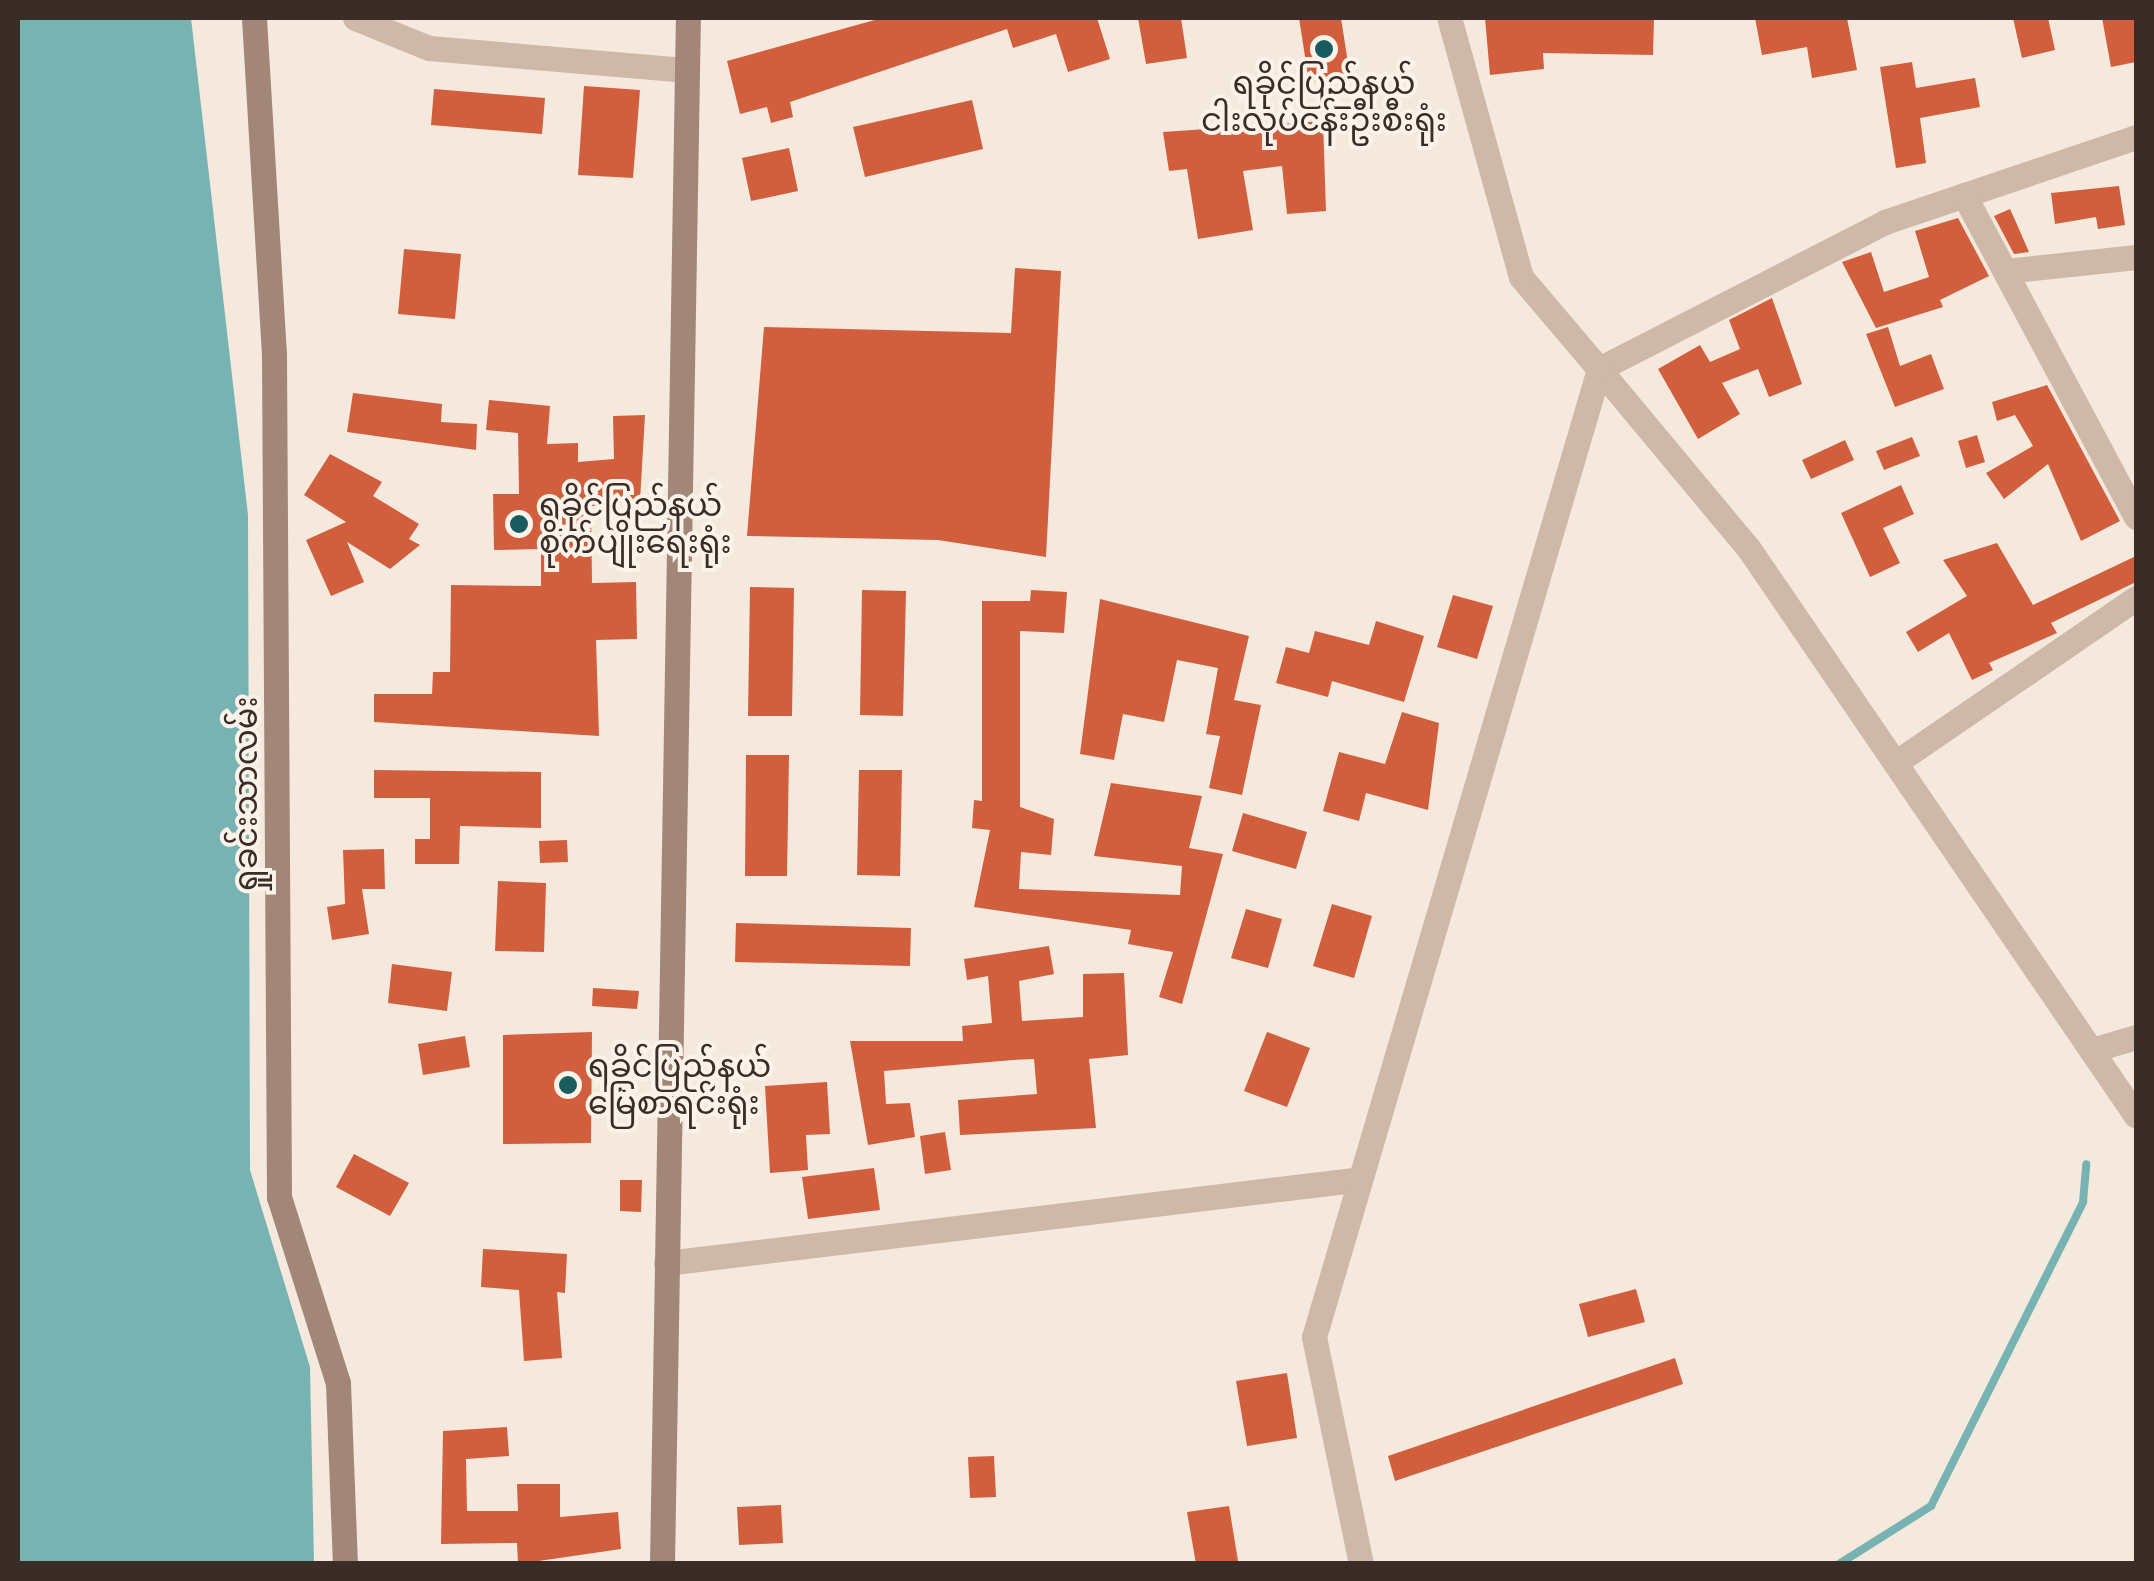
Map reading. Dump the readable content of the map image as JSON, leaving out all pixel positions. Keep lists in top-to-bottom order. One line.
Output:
{"streets":{"street":["ရှုခင်းသာလမ်း"]},"places":["ရခိုင်ပြည်နယ် ငါးလုပ်ငန်းဦးစီးရုံး","ရခိုင်ပြည်နယ် စိုက်ပျိုးရေးရုံး","ရခိုင်ပြည်နယ် မြေစာရင်းရုံး"]}
